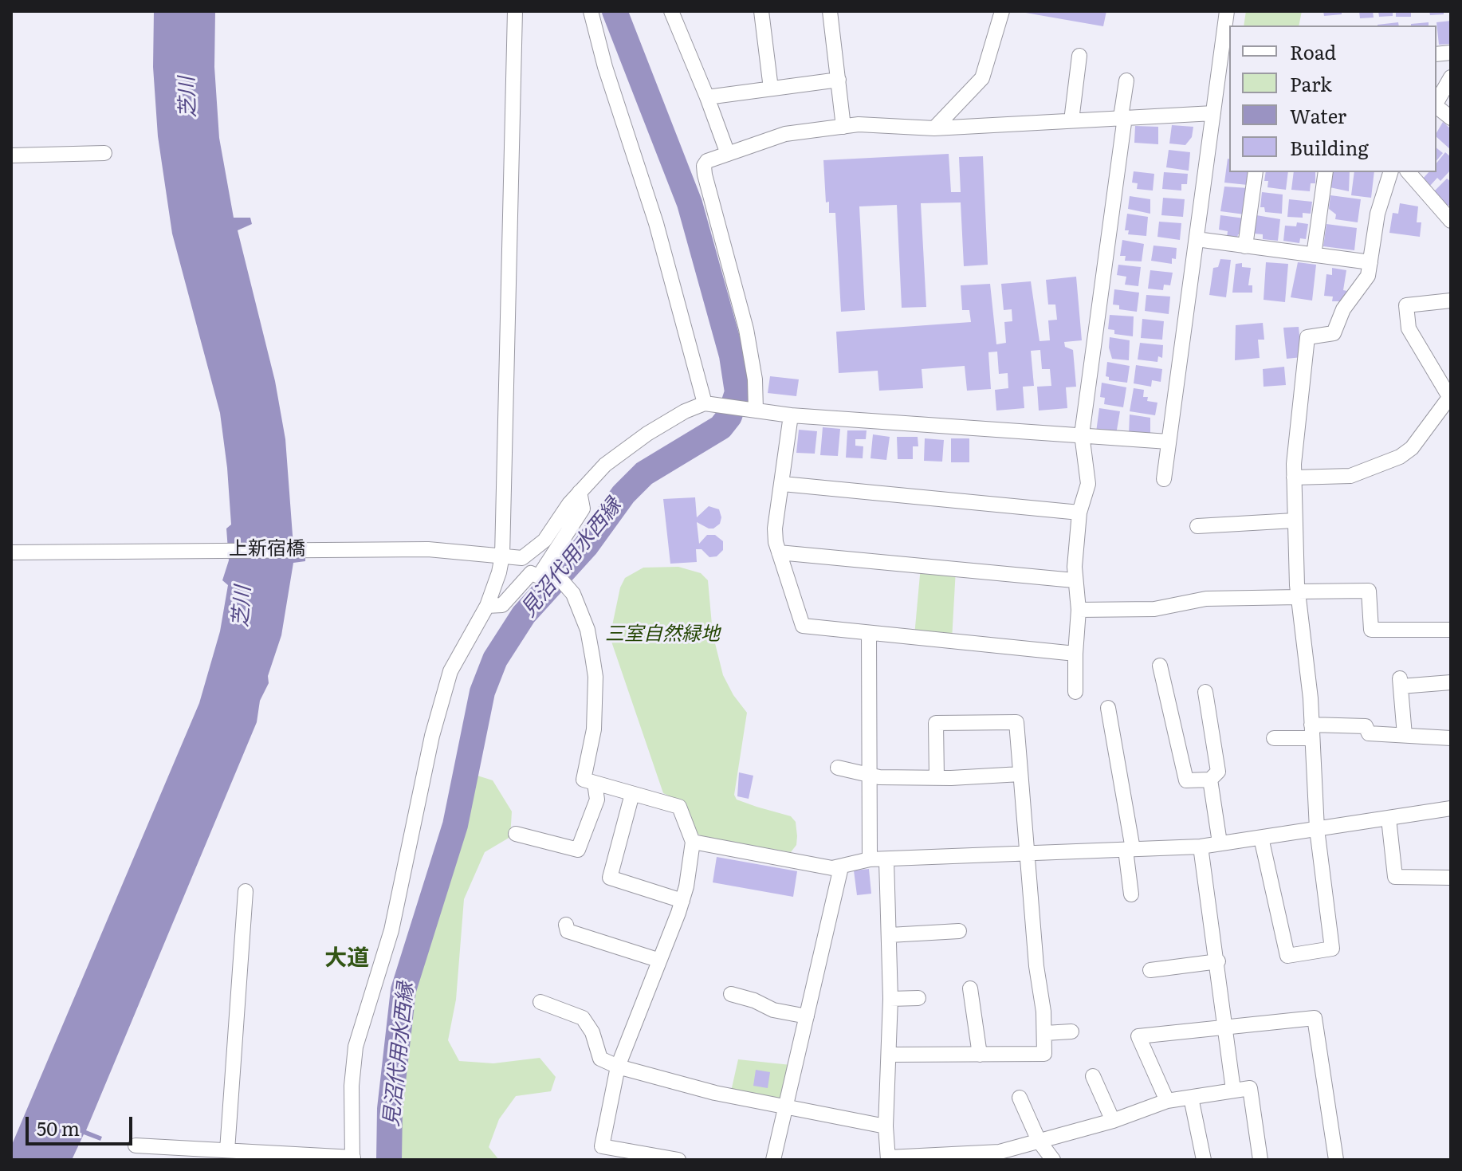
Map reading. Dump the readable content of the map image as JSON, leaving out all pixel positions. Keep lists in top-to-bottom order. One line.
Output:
{"streets":{"street":["上新宿橋"]},"districts":["大道"],"water":["芝川","見沼代用水西縁"],"parks":["三室自然緑地"],"legend":["Road","Park","Water","Building"],"scale_bar":"50 m"}
